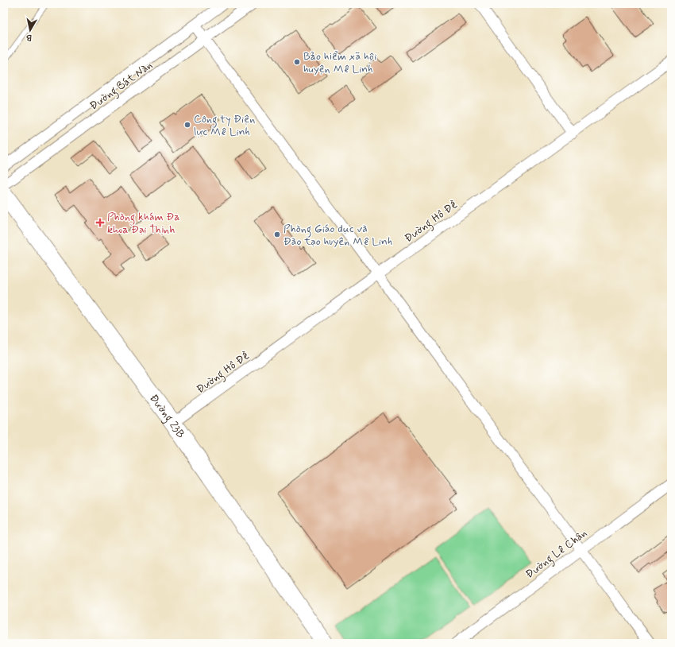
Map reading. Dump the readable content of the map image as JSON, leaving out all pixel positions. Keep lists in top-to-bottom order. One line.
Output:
{"streets":{"main road":["Đường 23B"],"street":["Đường Bát Nàn","Đường Hồ Đề","Đường Lê Chân"]},"crossings":[["Đường Hồ Đề","Đường 23B"]],"places":{"other":["Bảo hiểm xã hội huyện Mê Linh","Công ty Điện lực Mê Linh","Phòng Giáo dục và Đào tạo huyện Mê Linh"],"health":["Phòng khám Đa khoa Đại Thịnh"]},"north":"bottom"}
